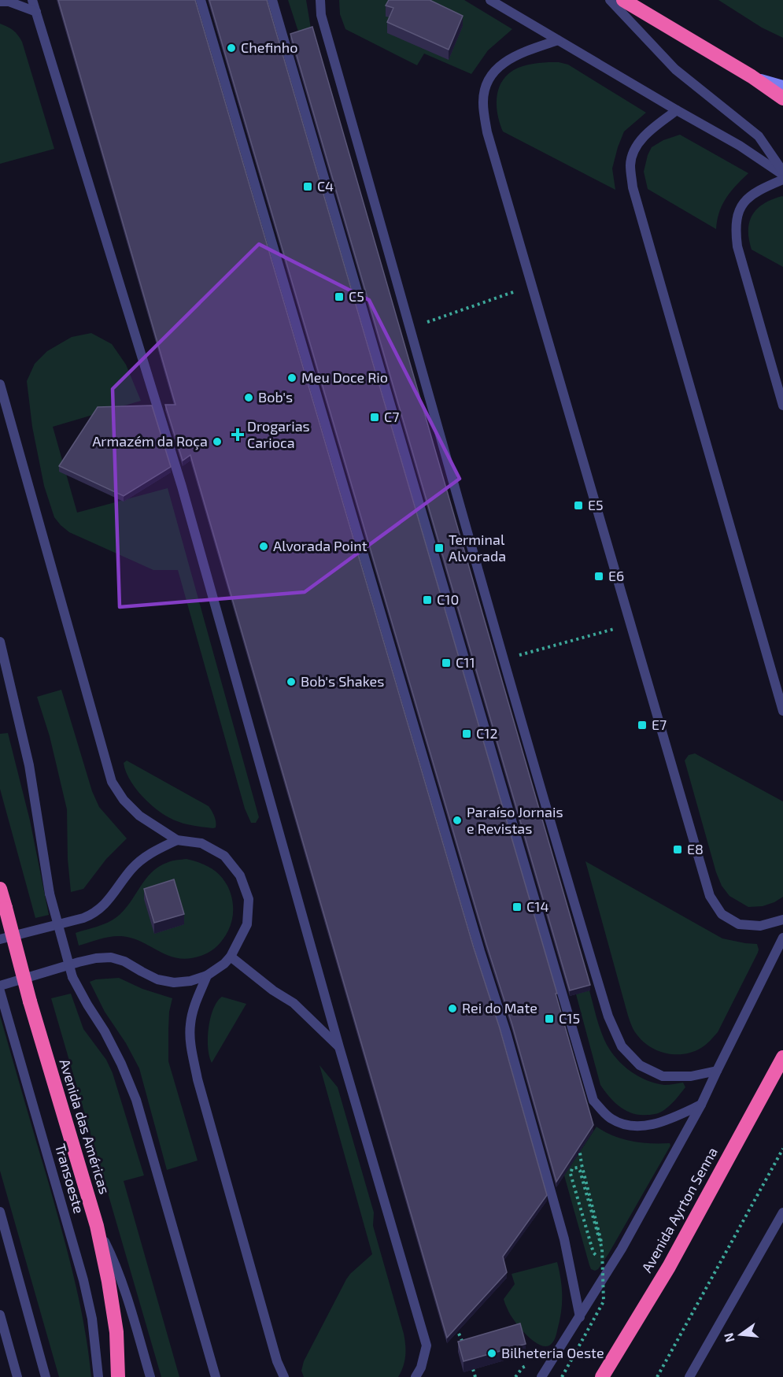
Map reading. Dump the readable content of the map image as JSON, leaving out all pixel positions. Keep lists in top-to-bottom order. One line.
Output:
{"streets":{"highway":["Avenida das Américas","Avenida Ayrton Senna"],"street":["Transoeste"]},"places":{"other":["Chefinho","Meu Doce Rio","Bob's","Armazém da Roça","Alvorada Point","Bob's Shakes","Paraíso Jornais e Revistas","Rei do Mate","Bilheteria Oeste"],"transit":["C4","C5","C7","E5","Terminal Alvorada","E6","C10","C11","E7","C12","E8","C14","C15"],"health":["Drogarias Carioca"]},"north":"left"}
